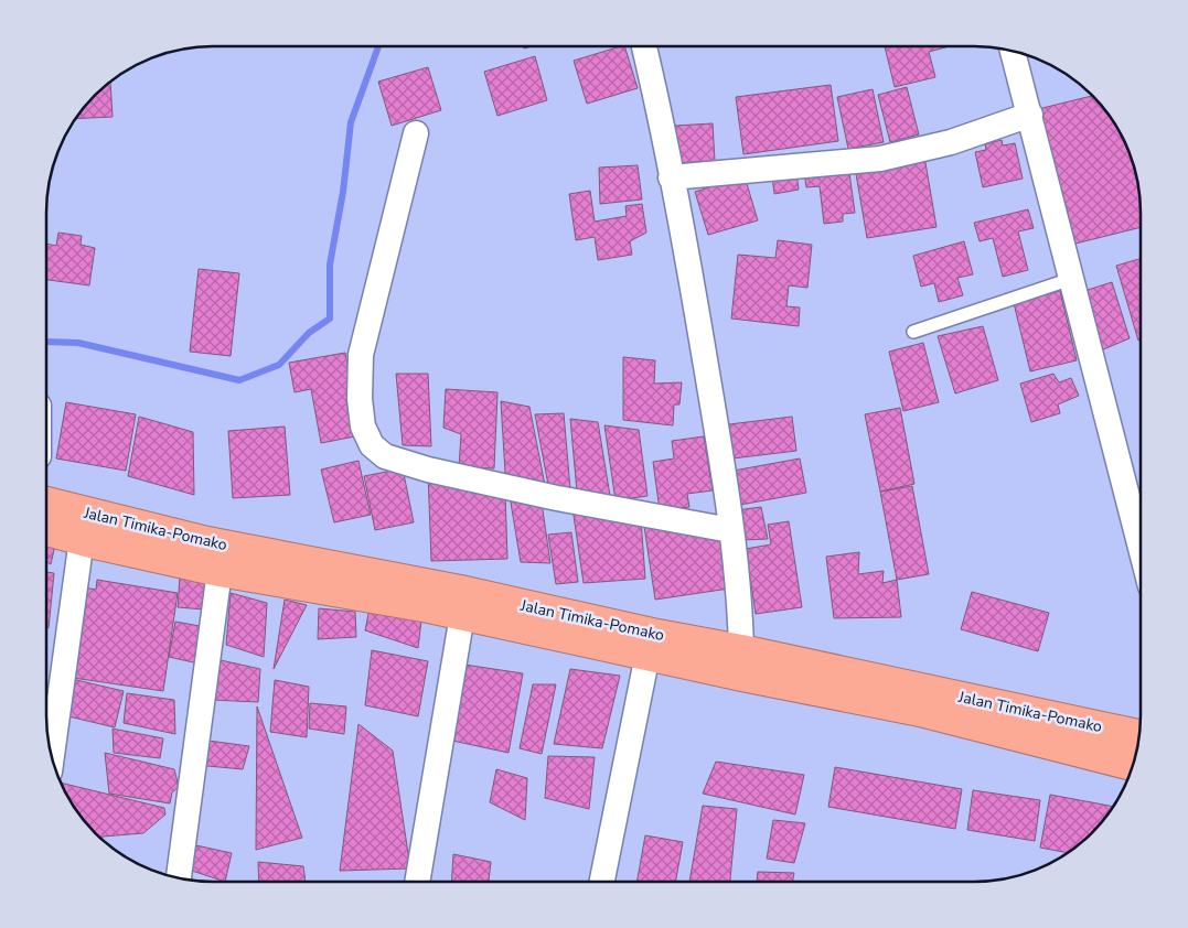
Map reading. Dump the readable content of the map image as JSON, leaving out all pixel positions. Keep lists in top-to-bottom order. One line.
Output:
{"streets":{"highway":["Jalan Timika-Pomako"]}}
